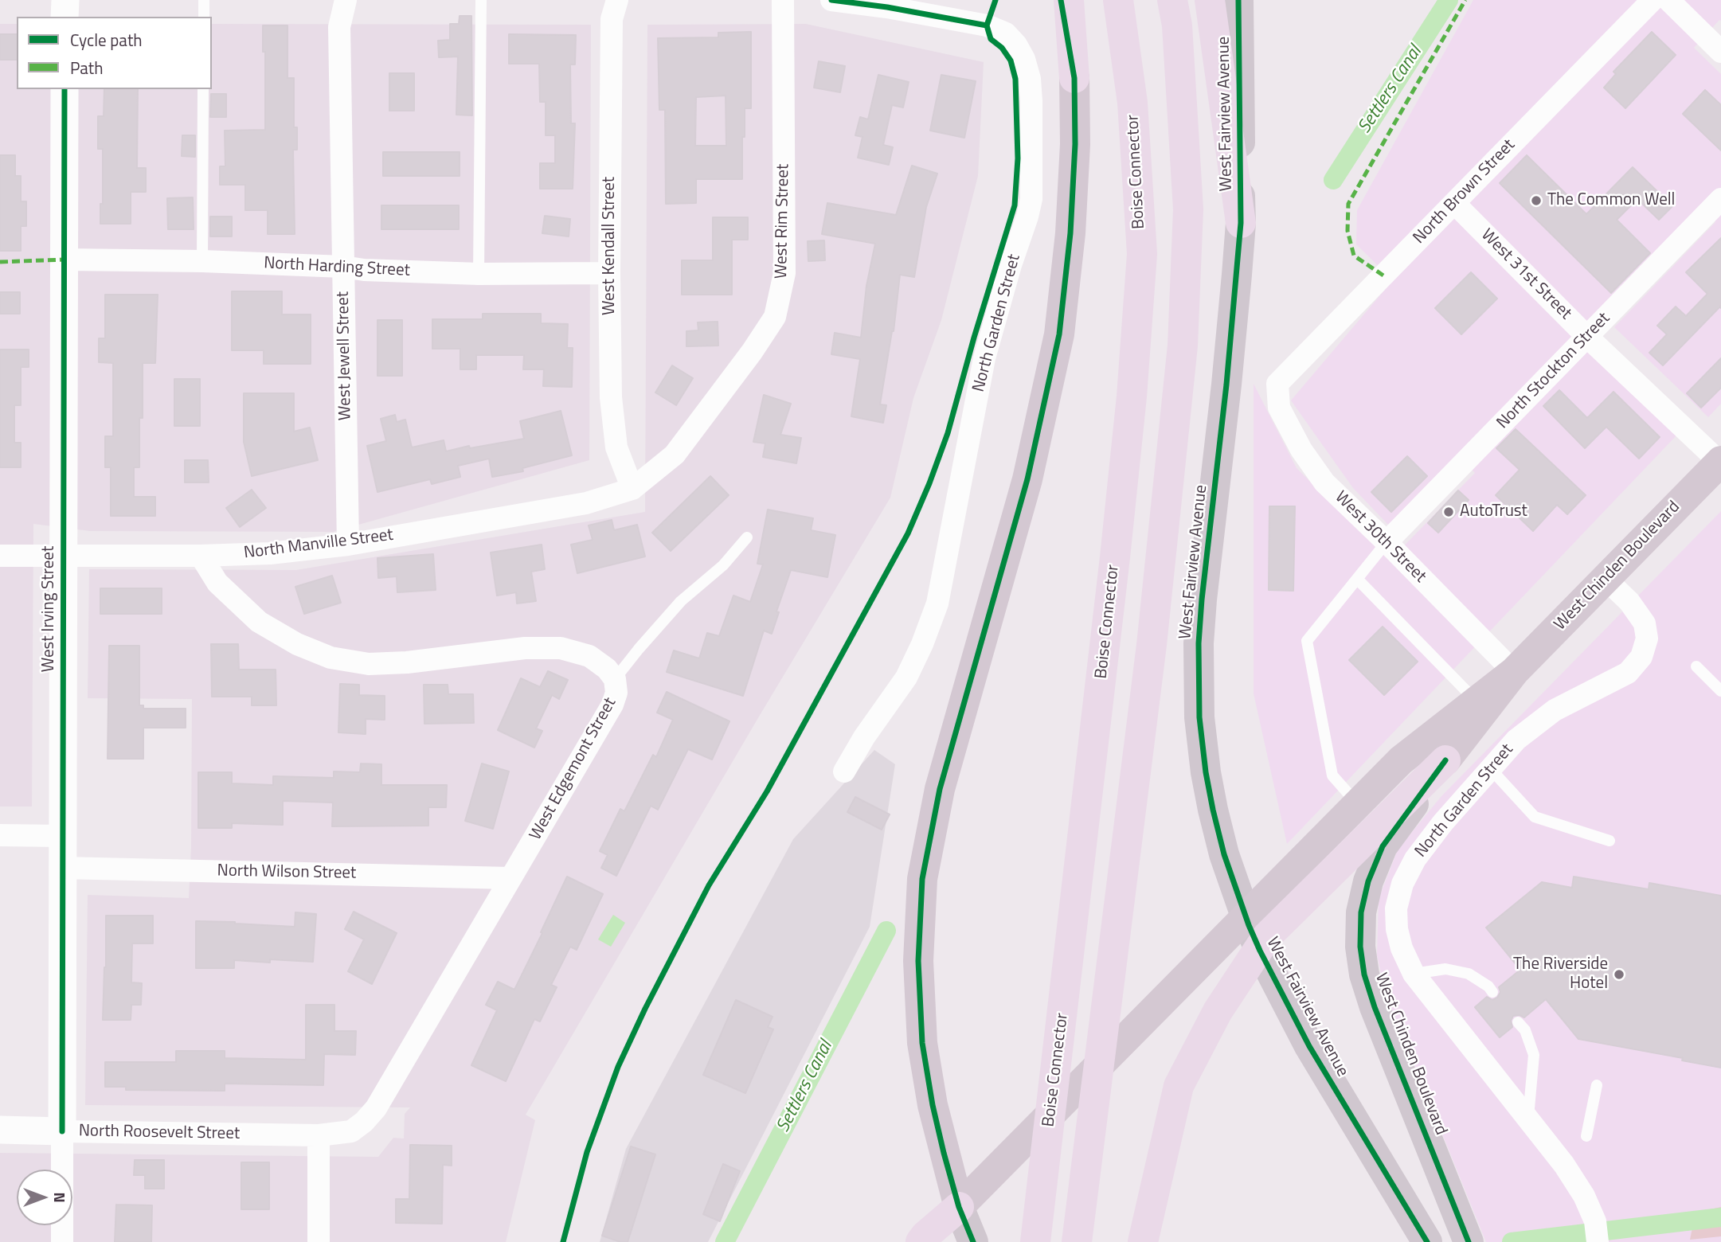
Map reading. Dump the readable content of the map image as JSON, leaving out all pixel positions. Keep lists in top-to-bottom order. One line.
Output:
{"streets":{"highway":["Boise Connector"],"main road":["West Fairview Avenue","West Chinden Boulevard"],"street":["North Brown Street","West Rim Street","West Kendall Street","North Harding Street","West 31st Street","North Garden Street","West Jewell Street","North Stockton Street","West 30th Street","North Manville Street","West Irving Street","West Edgemont Street","North Wilson Street","North Roosevelt Street"]},"crossings":[["North Brown Street","West 31st Street"],["North Brown Street","West 30th Street"],["West Rim Street","West Kendall Street"],["West Rim Street","North Manville Street"],["West Kendall Street","North Harding Street"],["West Kendall Street","North Manville Street"],["North Harding Street","West Jewell Street"],["North Harding Street","West Irving Street"],["West 31st Street","North Stockton Street"],["West 31st Street","West Chinden Boulevard"],["North Garden Street","West Chinden Boulevard"],["West Jewell Street","North Manville Street"],["North Stockton Street","West 30th Street"],["West 30th Street","West Chinden Boulevard"],["North Manville Street","West Irving Street"],["North Manville Street","West Edgemont Street"],["West Irving Street","North Wilson Street"],["West Irving Street","North Roosevelt Street"],["West Edgemont Street","North Wilson Street"],["West Edgemont Street","North Roosevelt Street"]],"water":["Settlers Canal"],"places":["The Common Well","AutoTrust","The Riverside Hotel"],"legend":["Cycle path","Path"],"north":"right"}
